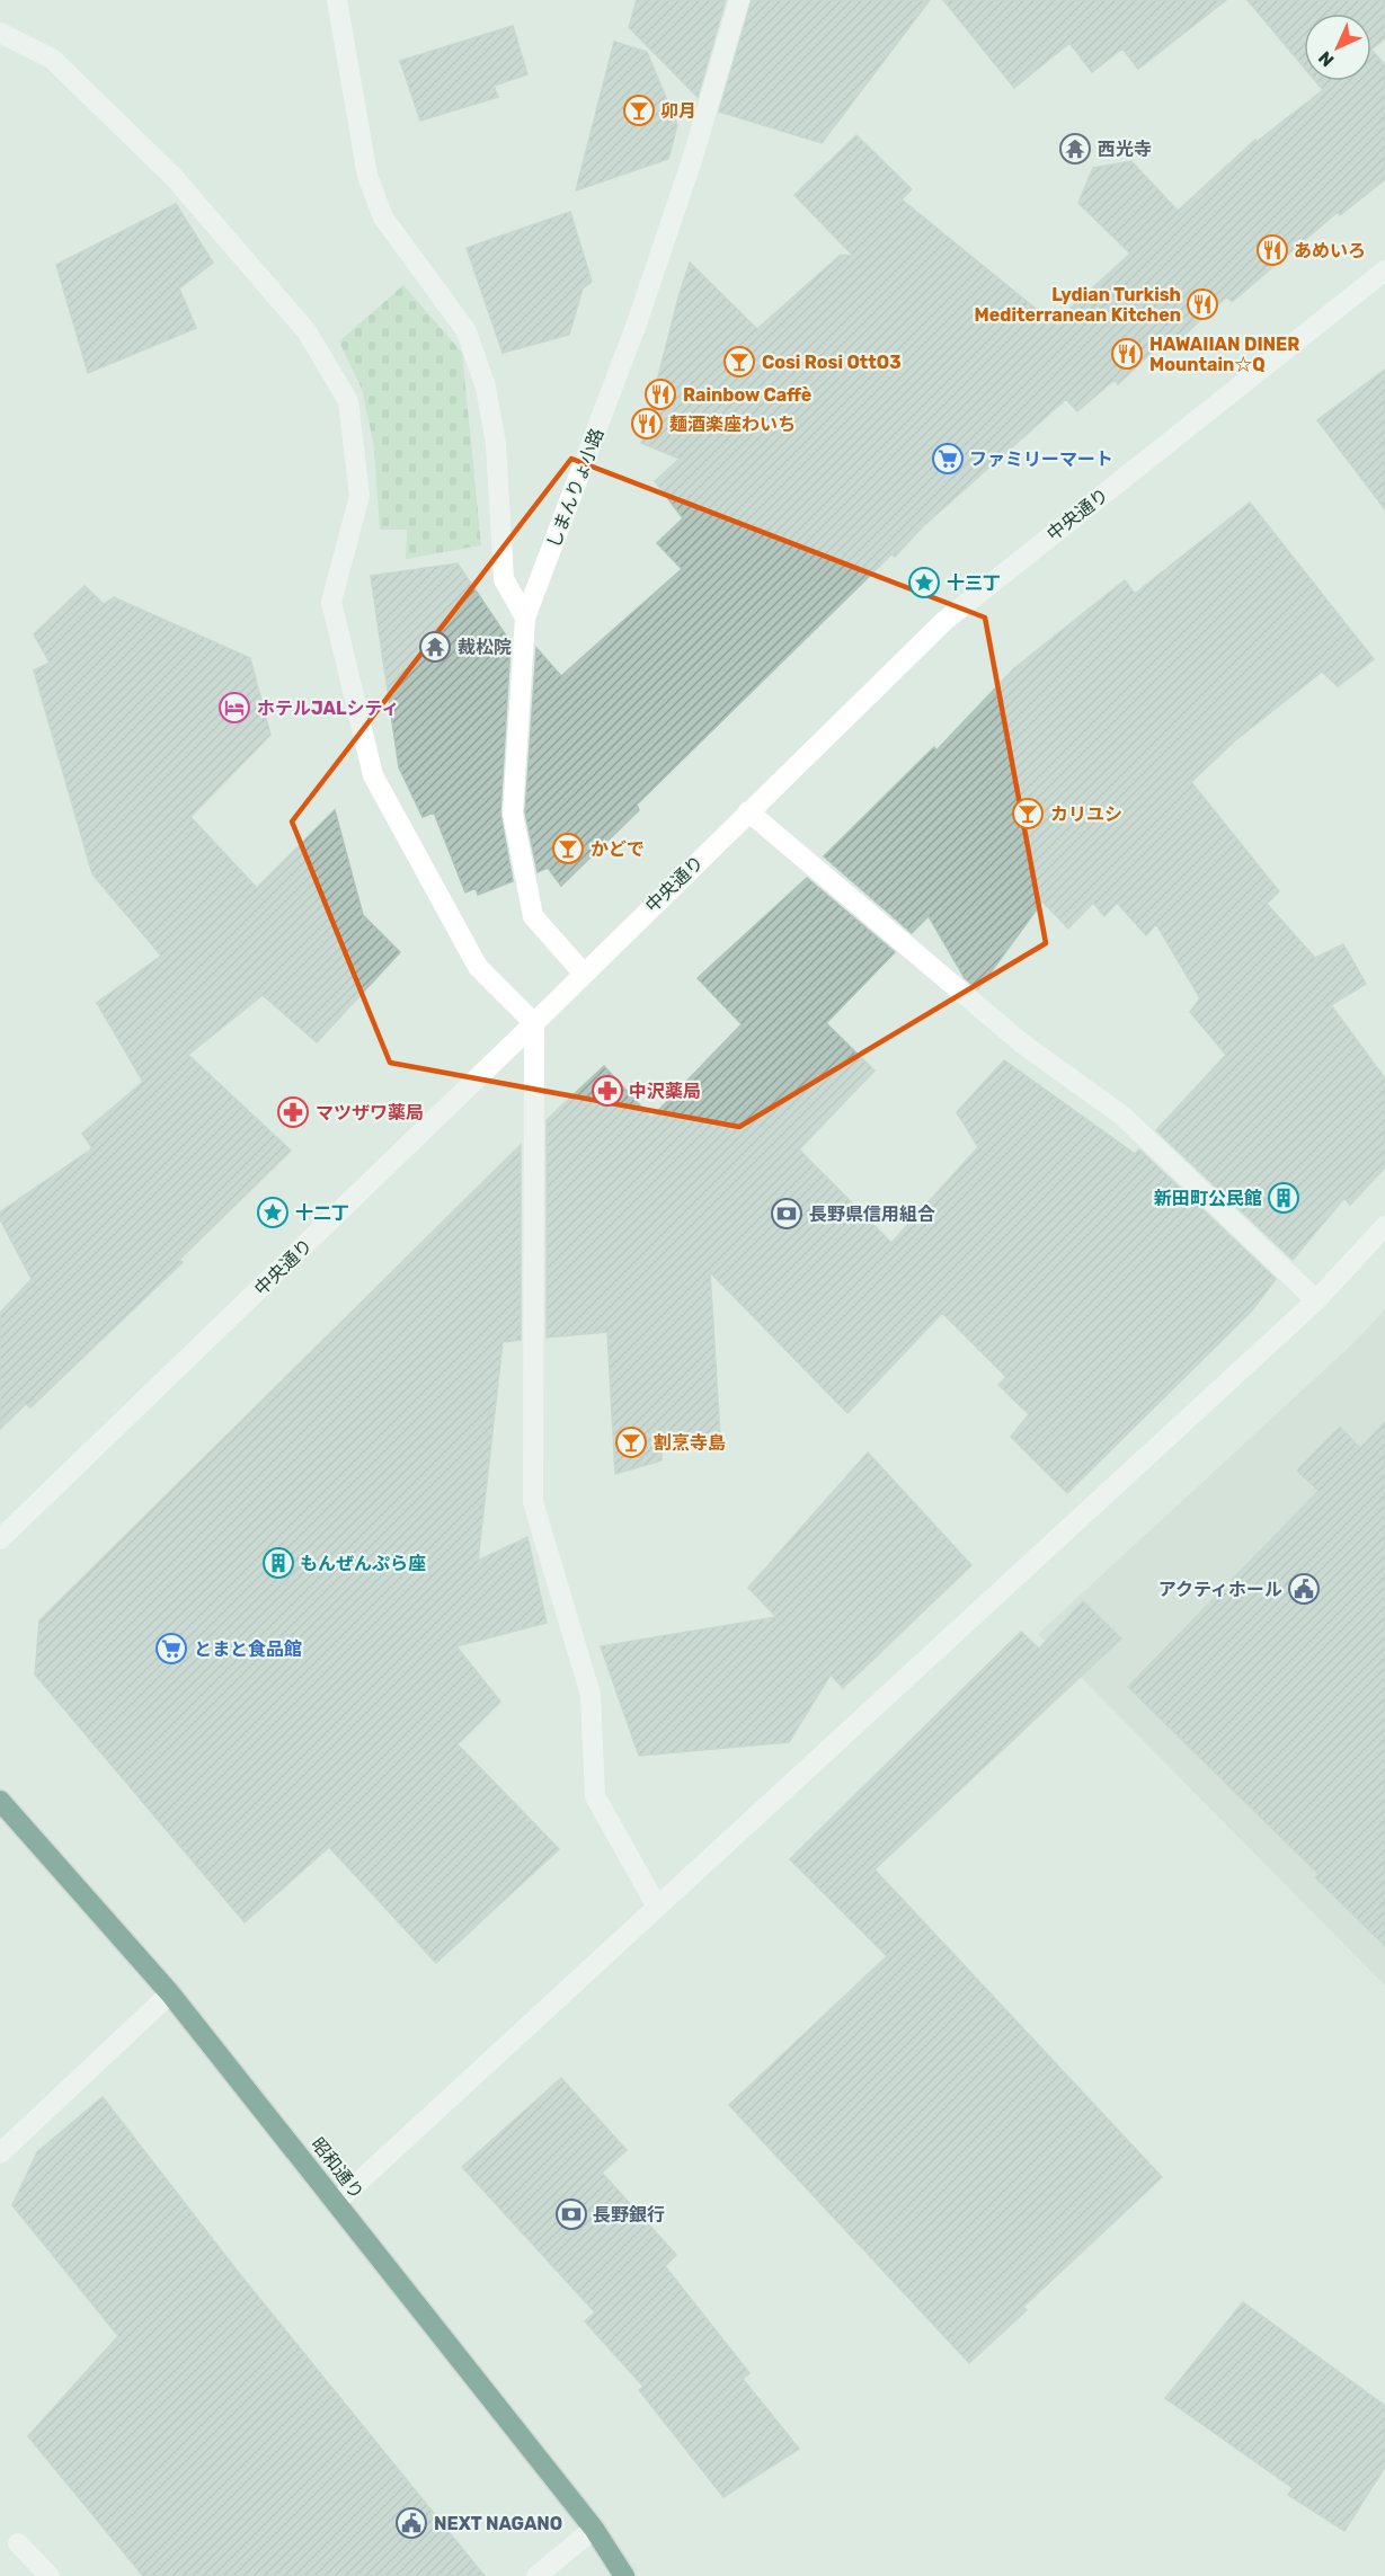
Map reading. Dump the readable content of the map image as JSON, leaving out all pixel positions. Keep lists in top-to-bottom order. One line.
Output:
{"streets":{"highway":["昭和通り"],"street":["しまんりょ小路","中央通り"]},"crossings":[["しまんりょ小路","中央通り"]],"places":{"bar":["卯月","Cosi Rosi OttO3","カリユシ","かどで","割烹寺島"],"temple":["西光寺","裁松院"],"restaurant":["あめいろ","Lydian Turkish Mediterranean Kitchen","HAWAIIAN DINER Mountain☆Q","Rainbow Caffè","麺酒楽座わいち"],"supermarket":["ファミリーマート","とまと食品館"],"place":["十三丁","十二丁"],"hotel":["ホテルJALシティ"],"pharmacy":["中沢薬局","マツザワ薬局"],"building":["新田町公民館","もんぜんぷら座"],"bank":["長野県信用組合","長野銀行"],"public building":["アクティホール","NEXT NAGANO"]},"north":"bottom left"}
